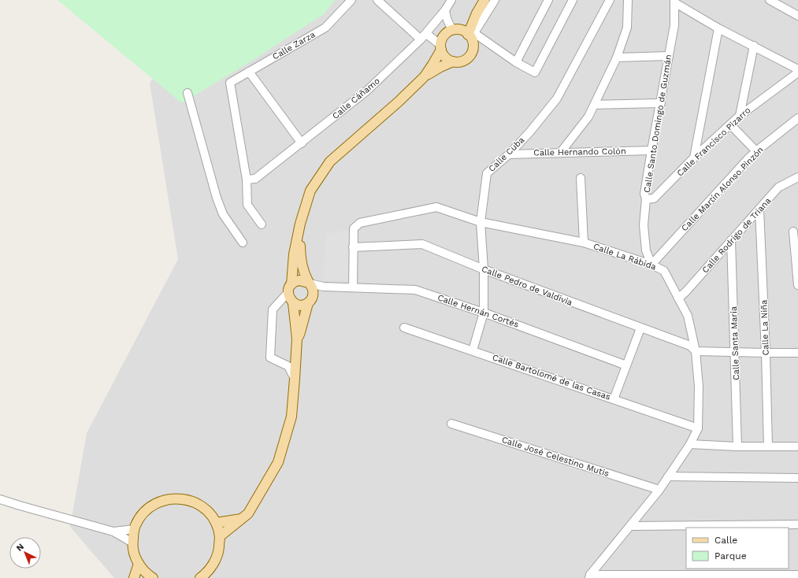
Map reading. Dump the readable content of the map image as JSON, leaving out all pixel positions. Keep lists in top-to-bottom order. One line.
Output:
{"streets":{"street":["Calle Zarza","Calle Cáñamo","Calle Santo Domingo de Guzmán","Calle Francisco Pizarro","Calle Hernando Colón","Calle Cuba","Calle Martín Alonso Pinzón","Calle Rodrigo de Triana","Calle La Rábida","Calle Pedro de Valdivia","Calle Hernán Cortés","Calle La Niña","Calle Santa María","Calle Bartolomé de las Casas","Calle José Celestino Mutis"]},"crossings":[["Calle Zarza","Calle Cáñamo"],["Calle Santo Domingo de Guzmán","Calle Francisco Pizarro"],["Calle Santo Domingo de Guzmán","Calle Hernando Colón"],["Calle Santo Domingo de Guzmán","Calle Martín Alonso Pinzón"],["Calle Santo Domingo de Guzmán","Calle La Rábida"],["Calle Hernando Colón","Calle Cuba"],["Calle Cuba","Calle La Rábida"],["Calle Cuba","Calle Pedro de Valdivia"],["Calle Cuba","Calle Hernán Cortés"],["Calle Cuba","Calle Bartolomé de las Casas"],["Calle Martín Alonso Pinzón","Calle La Rábida"],["Calle Rodrigo de Triana","Calle La Rábida"],["Calle Rodrigo de Triana","Calle La Niña"],["Calle Rodrigo de Triana","Calle Santa María"],["Calle La Rábida","Calle Pedro de Valdivia"],["Calle La Rábida","Calle Hernán Cortés"],["Calle La Rábida","Calle Bartolomé de las Casas"]],"legend":["Calle","Parque"],"north":"top left"}
